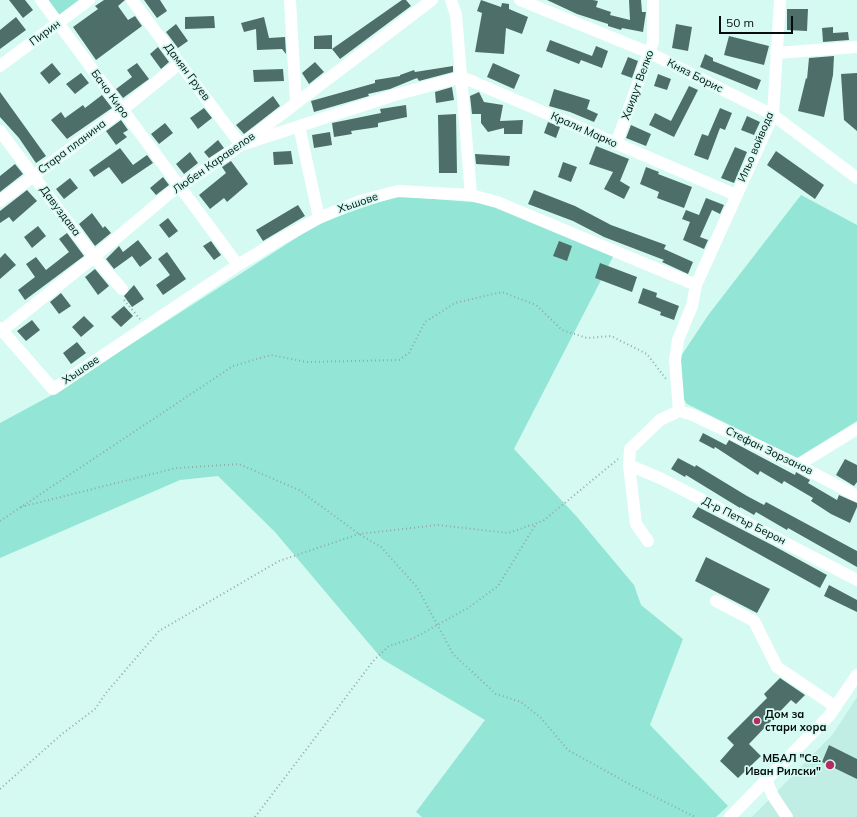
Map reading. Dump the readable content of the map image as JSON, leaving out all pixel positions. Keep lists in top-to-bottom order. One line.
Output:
{"streets":{"street":["Пирин","Дамян Груев","Княз Борис","Хаидут Велко","Бачо Киро","Крали Марко","Стара планина","Ильо войвода","Любен Каравелов","Хъшове","Давуздава","Стефан Зорзанов","Д-р Петър Берон"]},"crossings":[["Пирин","Бачо Киро"],["Дамян Груев","Стара планина"],["Дамян Груев","Любен Каравелов"],["Княз Борис","Хаидут Велко"],["Княз Борис","Ильо войвода"],["Хаидут Велко","Крали Марко"],["Бачо Киро","Стара планина"],["Бачо Киро","Любен Каравелов"],["Бачо Киро","Хъшове"],["Крали Марко","Ильо войвода"],["Стара планина","Давуздава"],["Ильо войвода","Хъшове"],["Ильо войвода","Стефан Зорзанов"],["Любен Каравелов","Хъшове"],["Любен Каравелов","Давуздава"]],"places":["Дом за стари хора","МБАЛ \"Св. Иван Рилски\""],"scale_bar":"50 m"}
